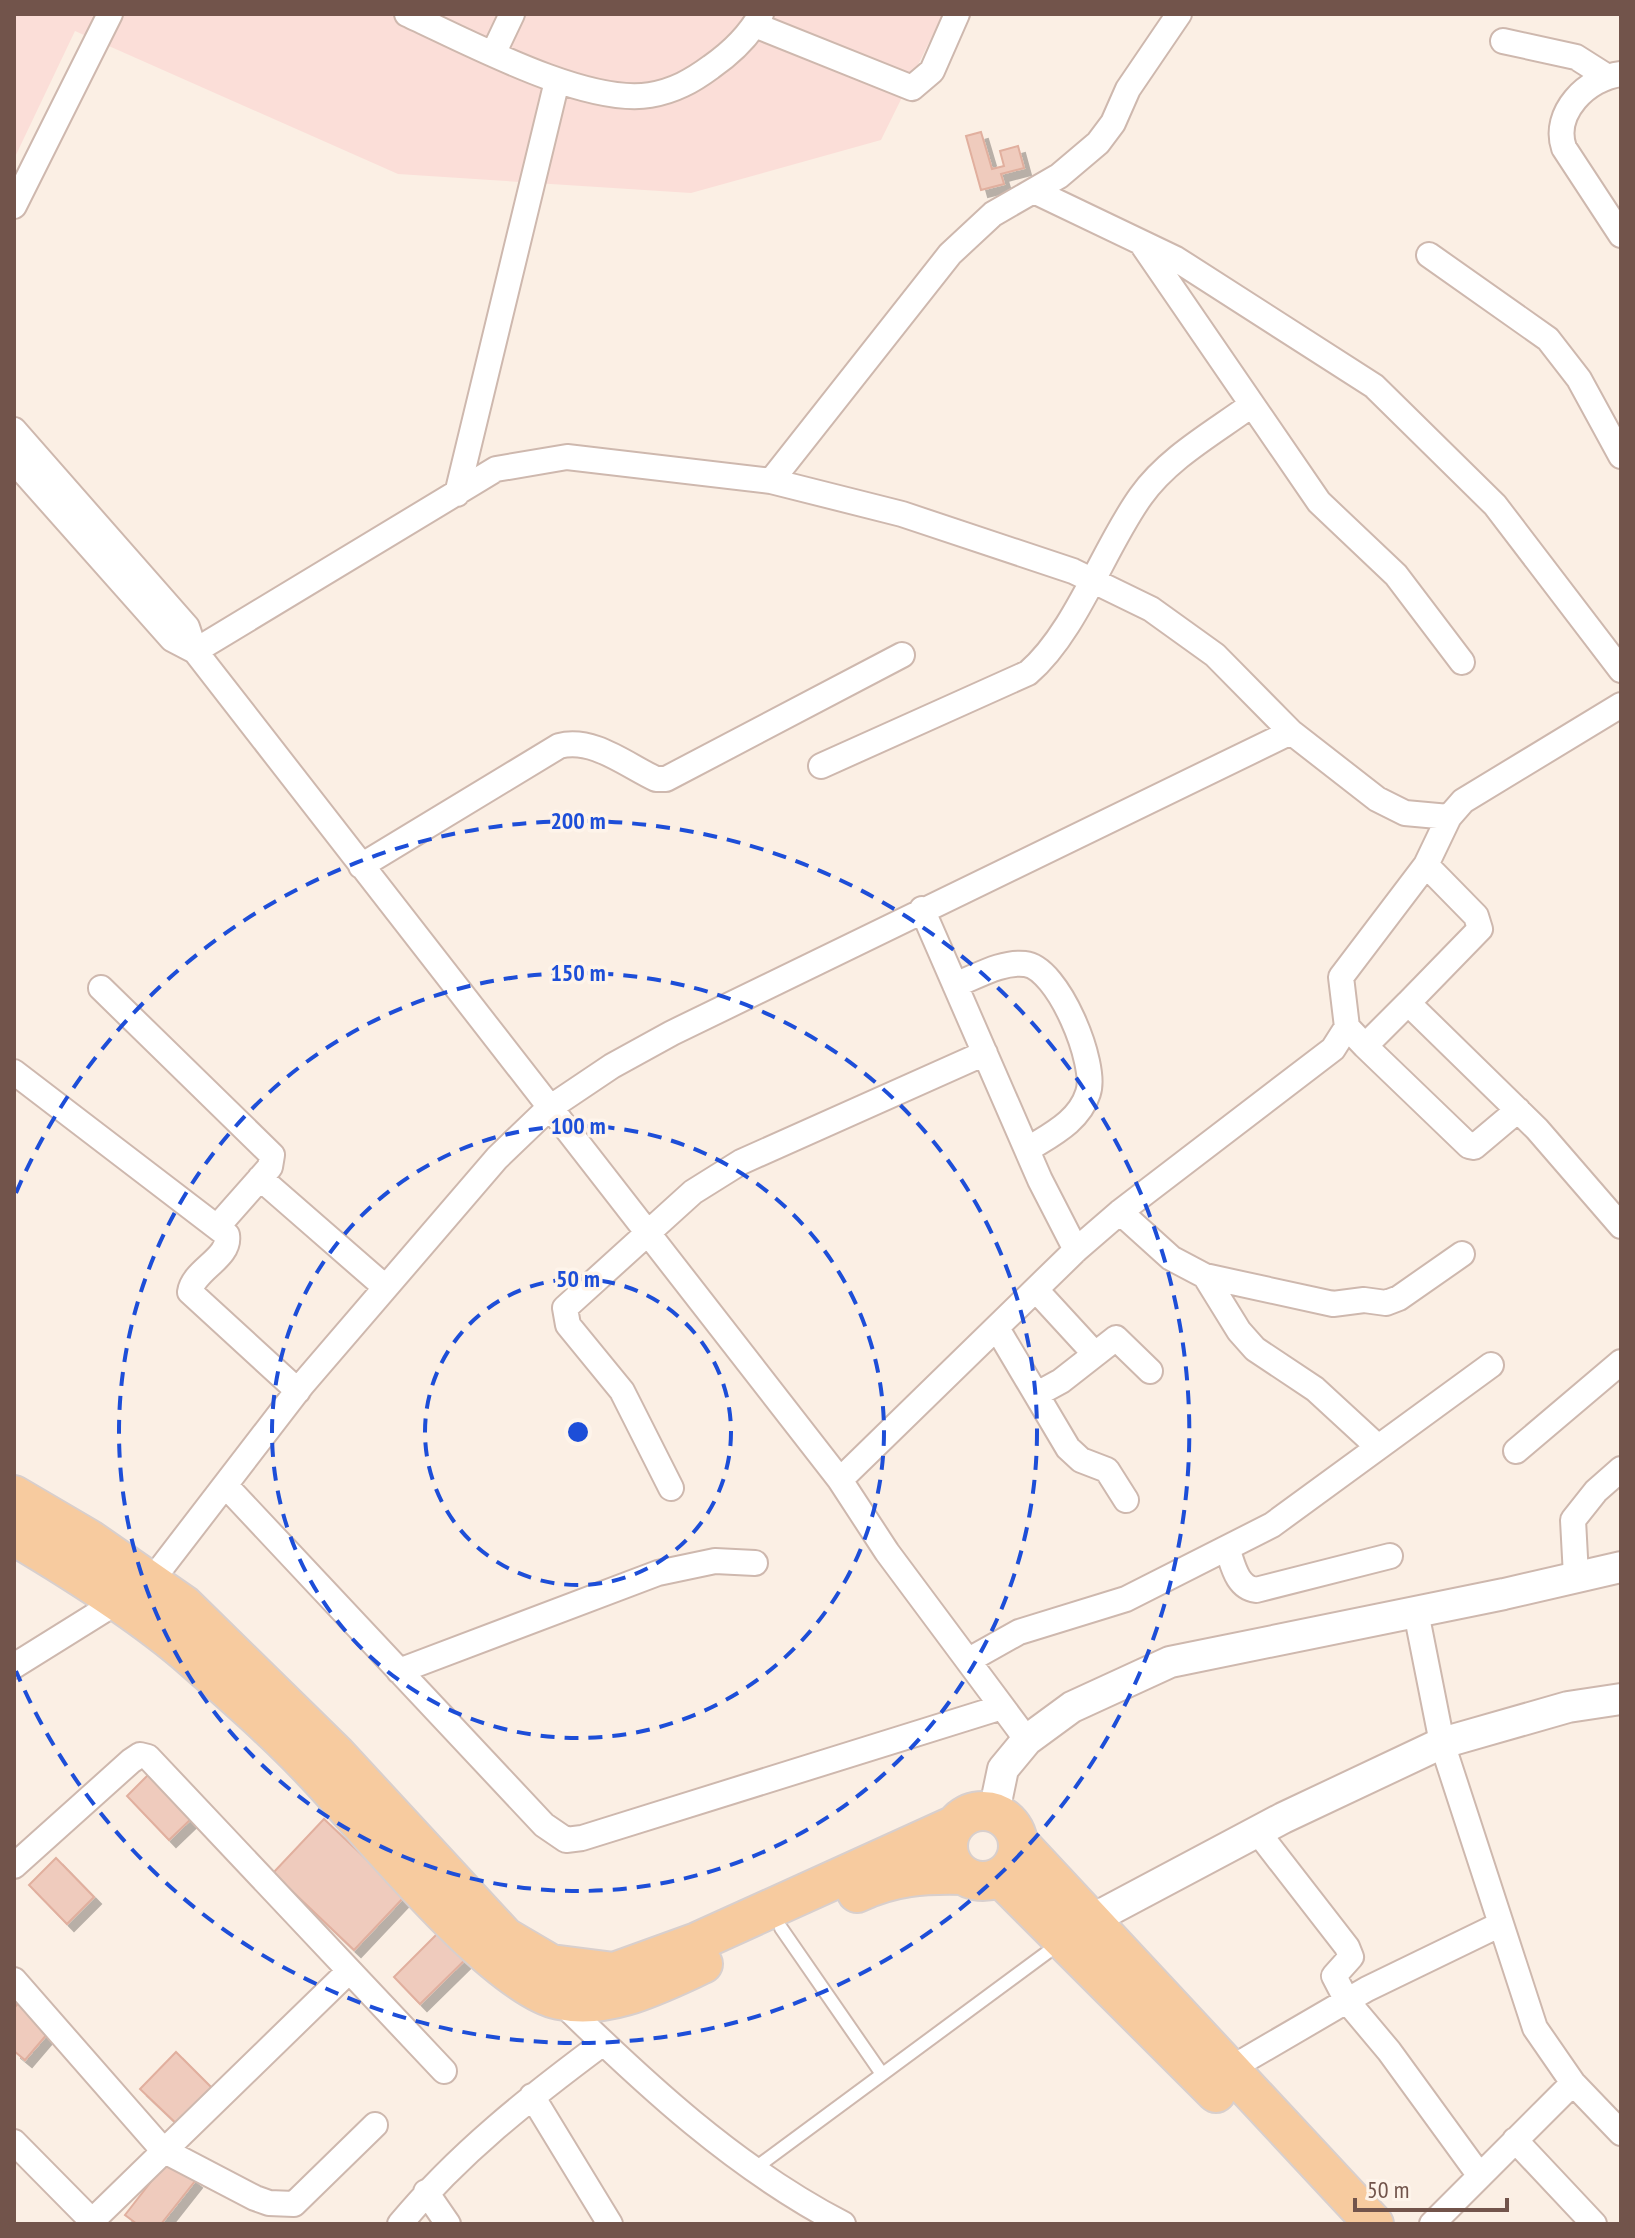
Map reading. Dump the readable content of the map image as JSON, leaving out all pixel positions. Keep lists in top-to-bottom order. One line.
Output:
{"scale_bar":"50 m","rings":["200 m","150 m","100 m","50 m"]}
